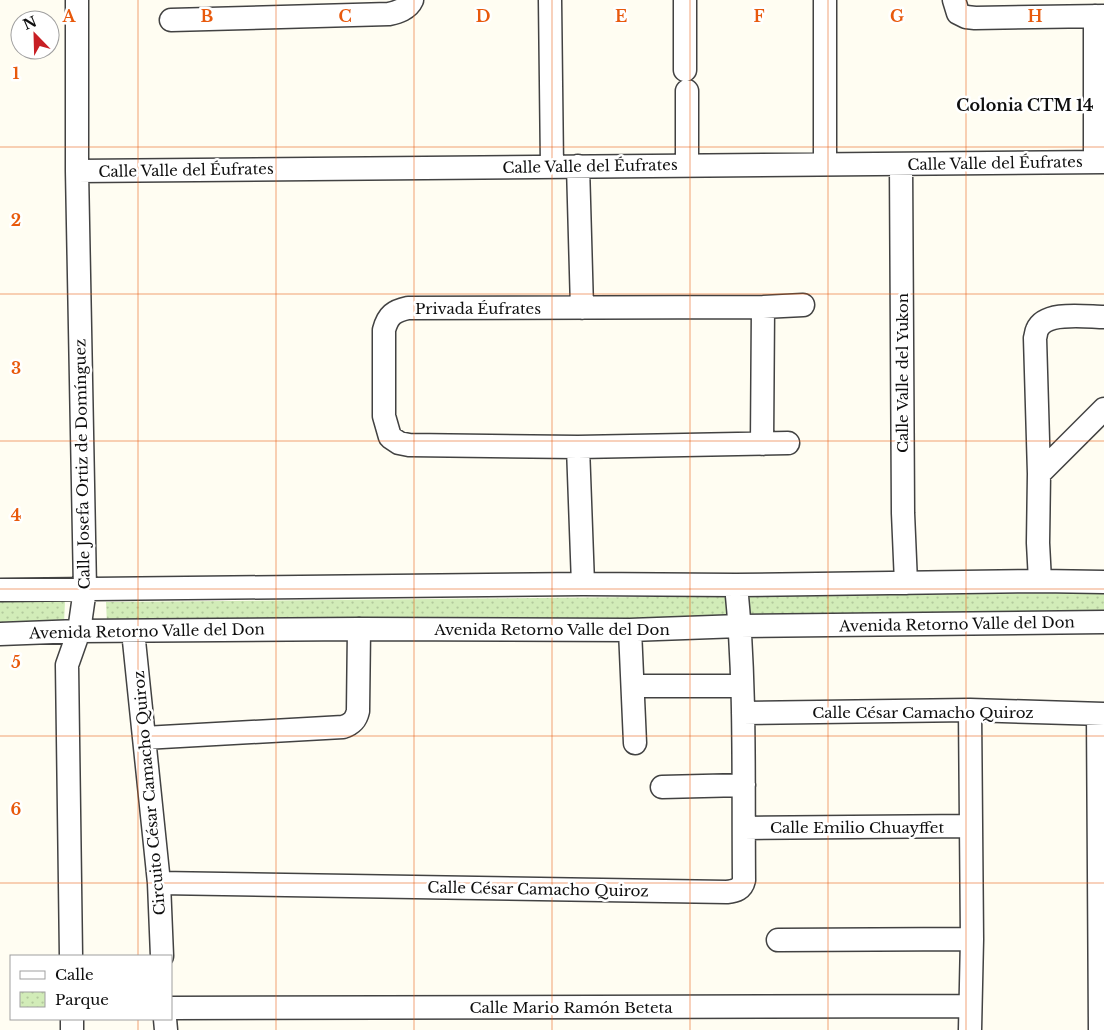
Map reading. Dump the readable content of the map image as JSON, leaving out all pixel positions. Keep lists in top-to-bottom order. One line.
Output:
{"streets":{"street":["Calle Valle del Éufrates","Privada Éufrates","Calle Valle del Yukon","Calle Josefa Ortiz de Domínguez","Avenida Retorno Valle del Don","Calle César Camacho Quiroz","Circuito César Camacho Quiroz","Calle Emilio Chuayffet","Calle Mario Ramón Beteta"]},"crossings":[["Calle Valle del Éufrates","Calle Valle del Yukon"],["Calle Valle del Éufrates","Calle Josefa Ortiz de Domínguez"],["Calle Josefa Ortiz de Domínguez","Avenida Retorno Valle del Don"],["Avenida Retorno Valle del Don","Calle César Camacho Quiroz"],["Avenida Retorno Valle del Don","Circuito César Camacho Quiroz"],["Calle César Camacho Quiroz","Circuito César Camacho Quiroz"],["Calle César Camacho Quiroz","Calle Emilio Chuayffet"]],"districts":["Colonia CTM 14"],"legend":["Calle","Parque"],"north":"top left","grid":{"columns":["A","B","C","D","E","F","G","H"],"rows":["1","2","3","4","5","6"]}}
